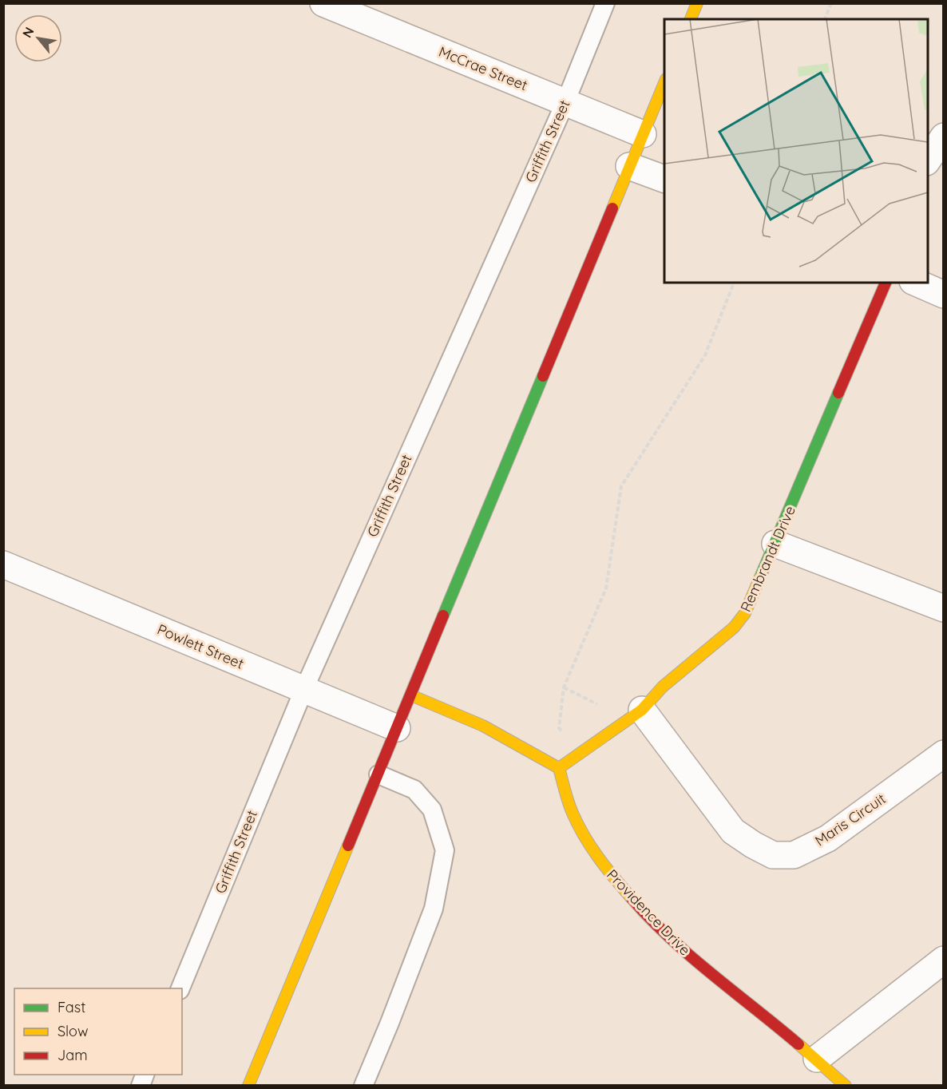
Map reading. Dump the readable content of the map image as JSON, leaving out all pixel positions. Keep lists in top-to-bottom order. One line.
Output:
{"streets":{"street":["McCrae Street","Rembrandt Drive","Powlett Street","Maris Circuit","Providence Drive"],"lane":["Griffith Street"]},"crossings":[["McCrae Street","Griffith Street"],["Griffith Street","Powlett Street"],["Rembrandt Drive","Maris Circuit"],["Rembrandt Drive","Providence Drive"]],"legend":["Fast","Slow","Jam"],"north":"top left"}
